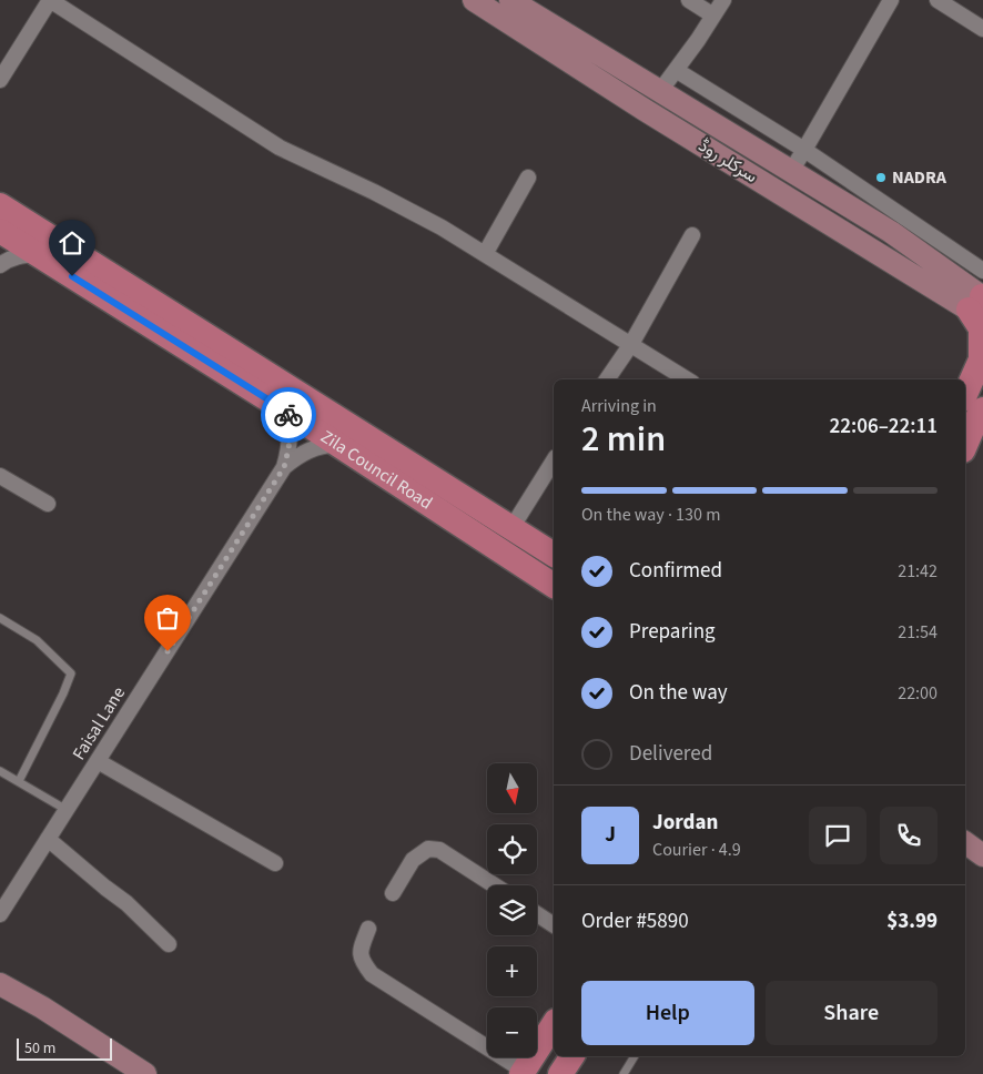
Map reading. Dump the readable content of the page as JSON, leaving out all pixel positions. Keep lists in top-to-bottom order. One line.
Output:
{"streets":{"main road":["سرکلر روڈ","Zila Council Road"],"street":["Faisal Lane"]},"crossings":[["Zila Council Road","Faisal Lane"]],"places":["NADRA"],"scale_bar":"50 m","north":"bottom","page":{"heading":["2 min","Arriving in","22:06–22:11"],"panel":["Jordan","Courier · 4.9","Order #5890","$3.99"],"bar":"On the way · 130 m","list":[["Confirmed","21:42"],["Preparing","21:54"],["On the way","22:00"],"Delivered"],"map_buttons":["+","−"],"round":"J","buttons":["Help","Share"],"scale":"50 m"}}
